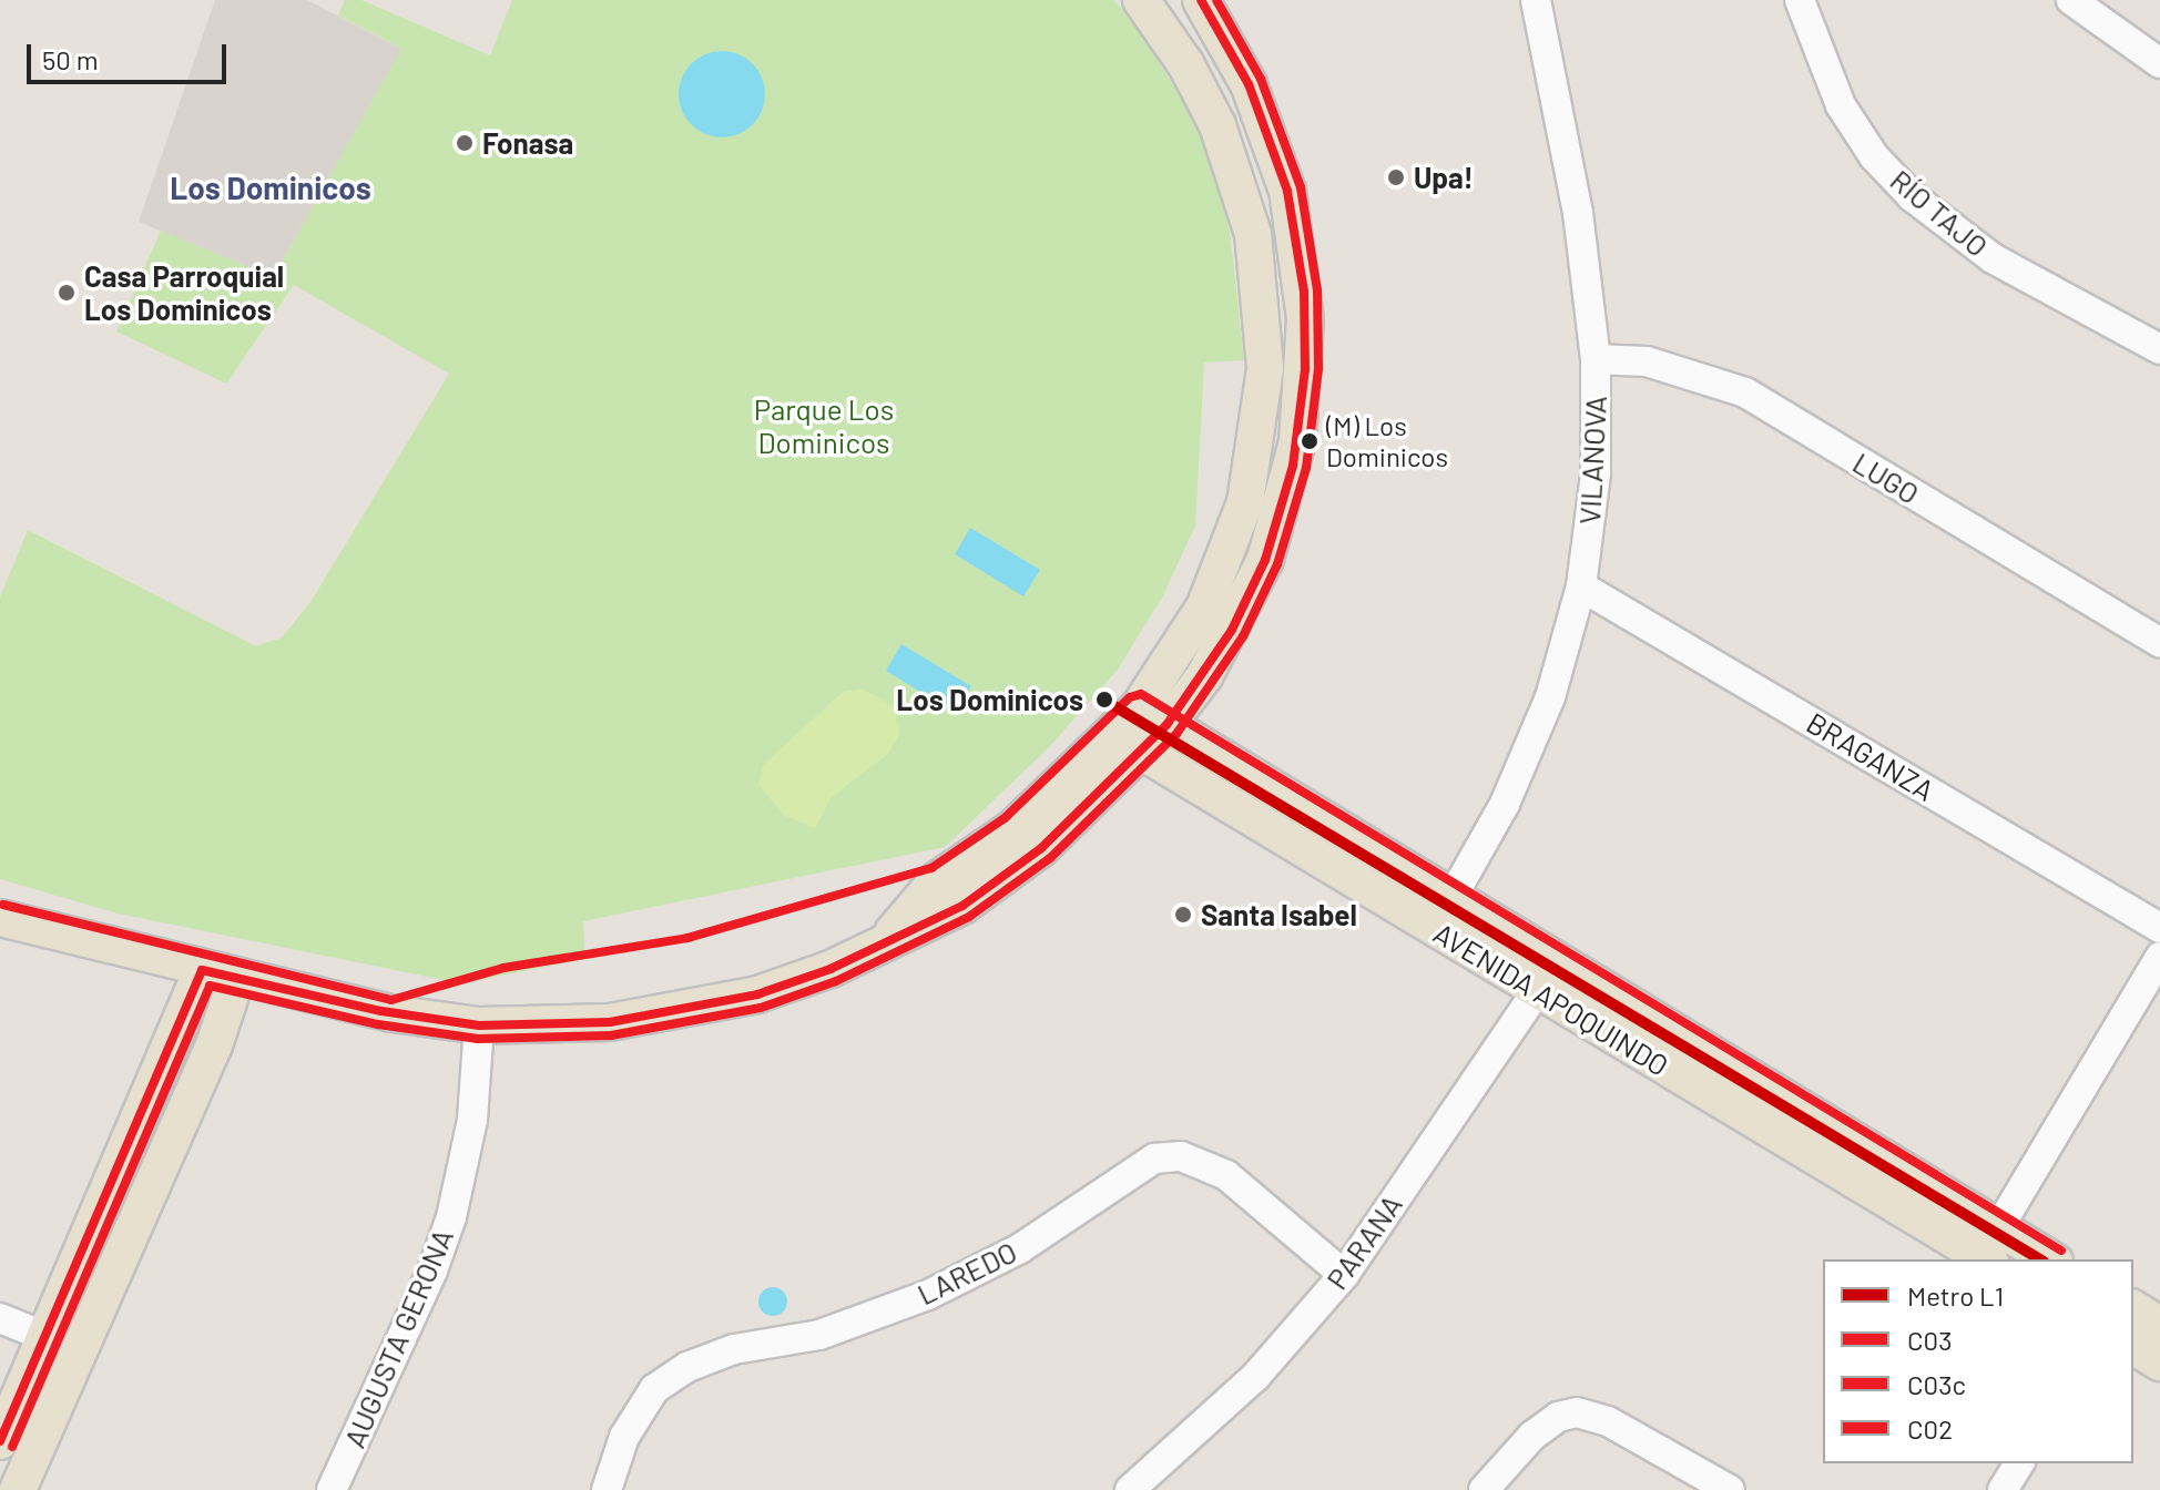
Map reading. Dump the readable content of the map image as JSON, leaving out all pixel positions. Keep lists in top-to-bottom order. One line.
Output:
{"streets":{"main road":["AVENIDA APOQUINDO"],"street":["RÍO TAJO","VILANOVA","LUGO","BRAGANZA","PARANA","LAREDO","AUGUSTA GERONA"]},"crossings":[["VILANOVA","LUGO"],["VILANOVA","BRAGANZA"],["VILANOVA","AVENIDA APOQUINDO"],["AVENIDA APOQUINDO","PARANA"],["PARANA","LAREDO"]],"districts":["Los Dominicos"],"parks":["Parque Los Dominicos"],"places":["Fonasa","Upa!","Casa Parroquial Los Dominicos","(M) Los Dominicos","Los Dominicos","Santa Isabel"],"lines":["transit line C03","transit line C03c","transit line C02","metro line L1"],"legend":["Metro L1","C03","C03c","C02"],"scale_bar":"50 m"}
